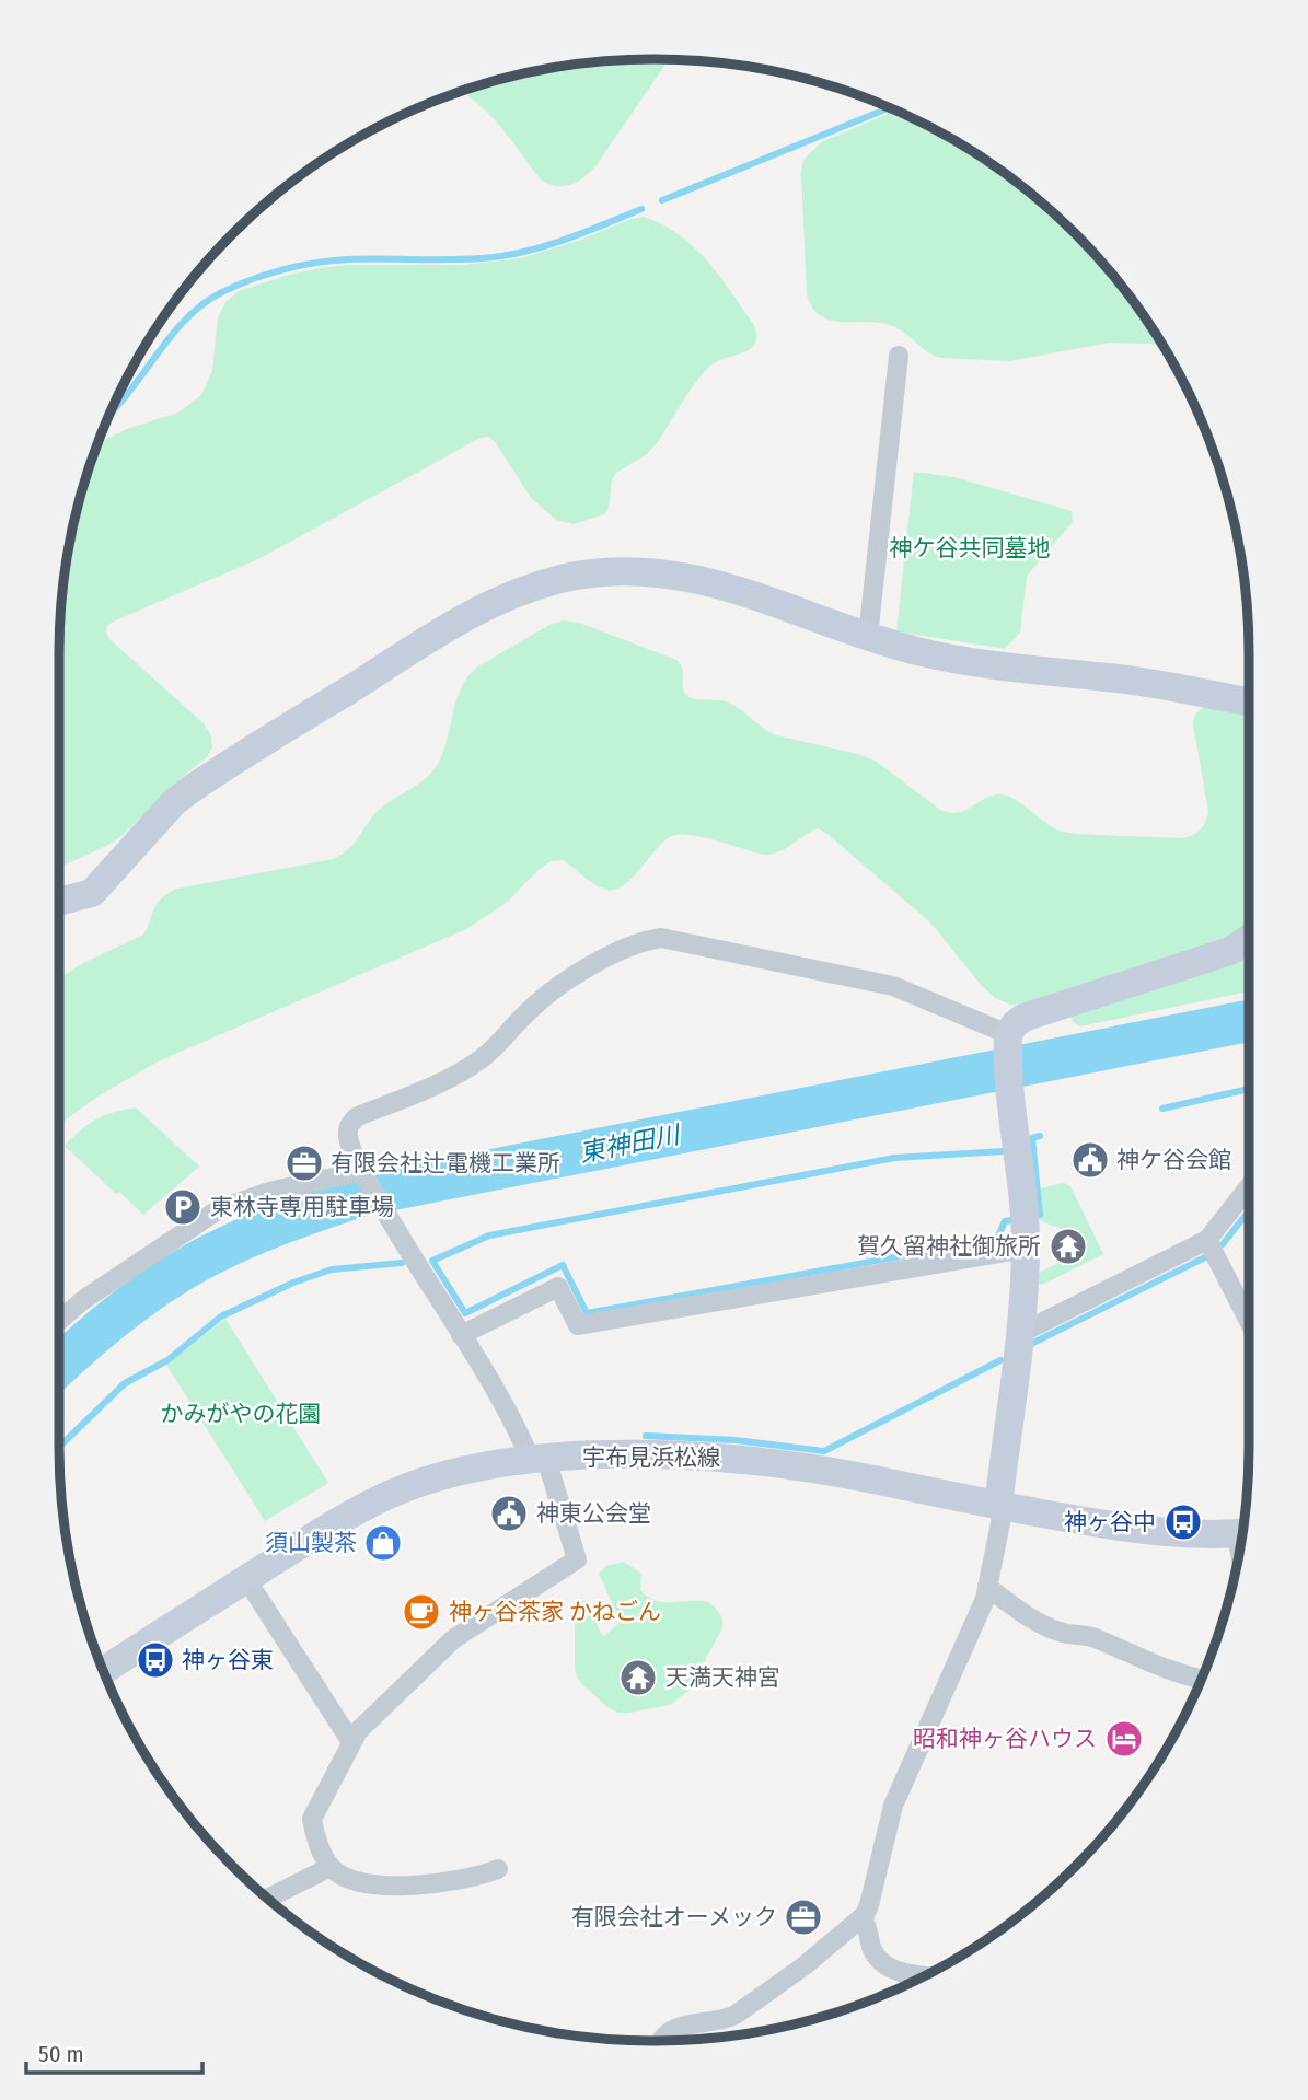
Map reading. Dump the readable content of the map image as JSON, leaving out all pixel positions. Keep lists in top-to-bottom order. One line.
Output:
{"streets":{"street":["宇布見浜松線"]},"water":["東神田川"],"parks":["神ケ谷共同墓地","かみがやの花園"],"places":{"public building":["神ケ谷会館","神東公会堂"],"office":["有限会社辻電機工業所","有限会社オーメック"],"parking":["東林寺専用駐車場"],"temple":["賀久留神社御旅所","天満天神宮"],"bus stop":["神ヶ谷中","神ヶ谷東"],"shop":["須山製茶"],"cafe":["神ヶ谷茶家 かねごん"],"hotel":["昭和神ヶ谷ハウス"]},"scale_bar":"50 m"}
